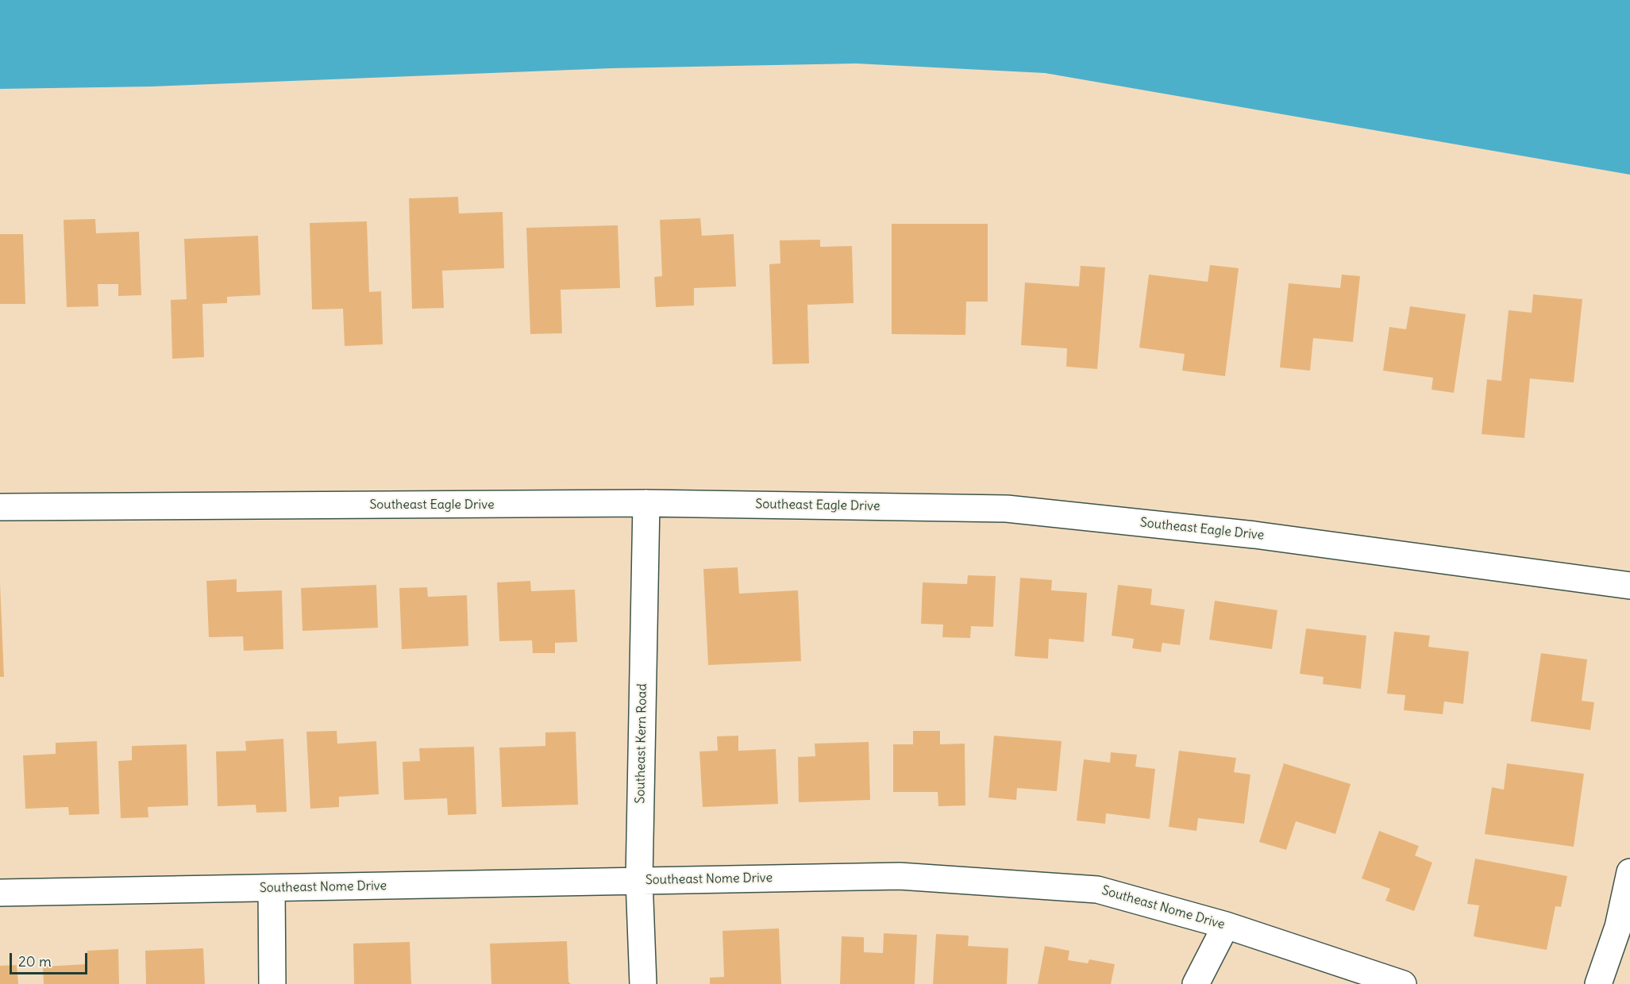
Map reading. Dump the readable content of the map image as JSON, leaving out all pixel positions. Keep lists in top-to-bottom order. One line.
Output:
{"streets":{"street":["Southeast Eagle Drive","Southeast Kern Road","Southeast Nome Drive"]},"crossings":[["Southeast Eagle Drive","Southeast Kern Road"],["Southeast Kern Road","Southeast Nome Drive"]],"scale_bar":"20 m"}
